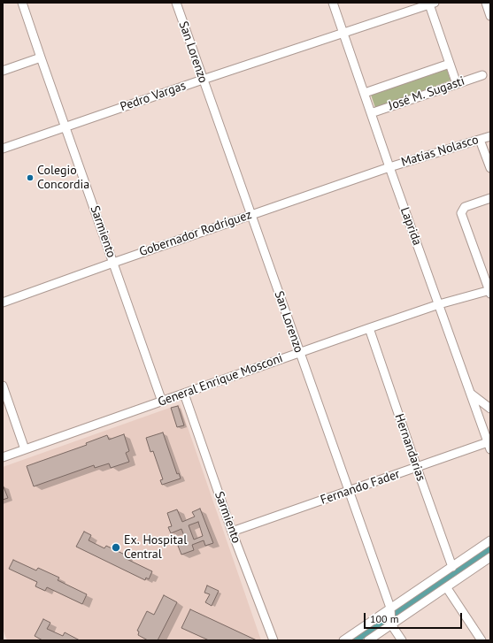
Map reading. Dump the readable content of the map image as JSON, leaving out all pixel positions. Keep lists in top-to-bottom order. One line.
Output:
{"streets":{"street":["San Lorenzo","José M. Sugasti","Pedro Vargas","Matías Nolasco","Laprida","Sarmiento","Gobernador Rodríguez","General Enrique Mosconi","Hernandarias","Fernando Fader"]},"crossings":[["San Lorenzo","Pedro Vargas"],["San Lorenzo","Gobernador Rodríguez"],["San Lorenzo","General Enrique Mosconi"],["San Lorenzo","Fernando Fader"],["José M. Sugasti","Laprida"],["Pedro Vargas","Laprida"],["Pedro Vargas","Sarmiento"],["Matías Nolasco","Laprida"],["Matías Nolasco","Gobernador Rodríguez"],["Laprida","Gobernador Rodríguez"],["Laprida","General Enrique Mosconi"],["Laprida","Fernando Fader"],["Sarmiento","Gobernador Rodríguez"],["Sarmiento","General Enrique Mosconi"],["Sarmiento","Fernando Fader"],["General Enrique Mosconi","Hernandarias"],["Hernandarias","Fernando Fader"]],"places":["Colegio Concordia","Ex. Hospital Central"],"scale_bar":"100 m"}
